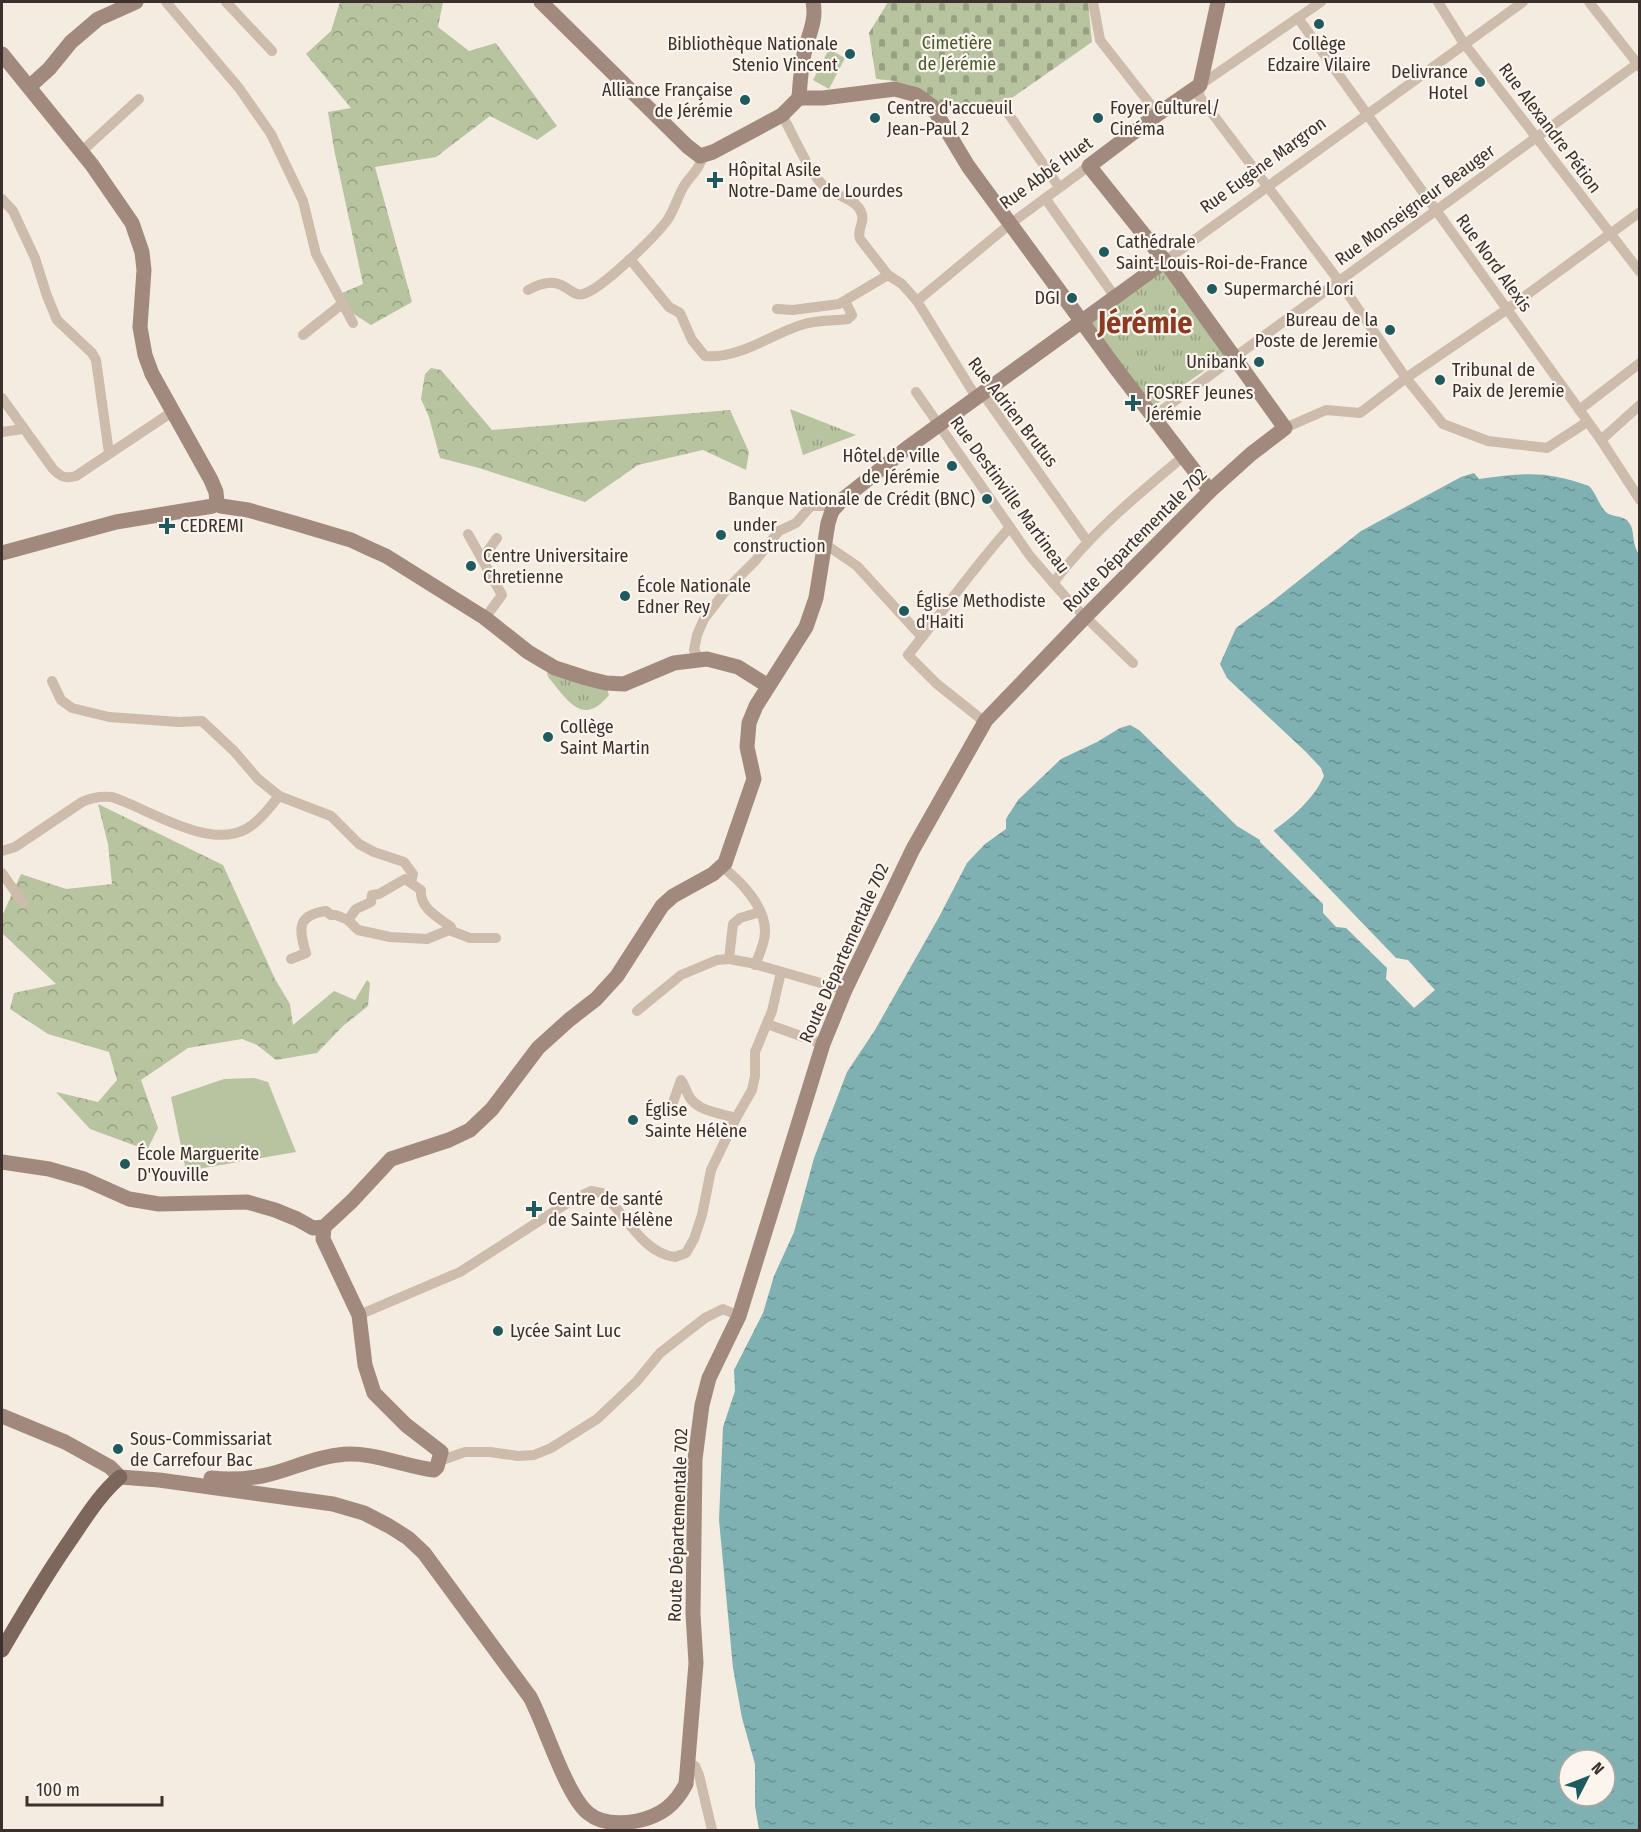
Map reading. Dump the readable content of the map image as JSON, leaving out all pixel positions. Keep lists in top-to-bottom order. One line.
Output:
{"streets":{"street":["Rue Alexandre Pétion","Rue Eugène Margron","Rue Abbé Huet","Rue Monseigneur Beauger","Rue Nord Alexis","Rue Adrien Brutus","Rue Destinville Martineau","Route Départementale 702"]},"crossings":[["Rue Alexandre Pétion","Rue Eugène Margron"],["Rue Alexandre Pétion","Rue Monseigneur Beauger"],["Rue Eugène Margron","Rue Nord Alexis"],["Rue Eugène Margron","Rue Adrien Brutus"],["Rue Eugène Margron","Rue Destinville Martineau"],["Rue Abbé Huet","Rue Nord Alexis"],["Rue Abbé Huet","Rue Adrien Brutus"],["Rue Monseigneur Beauger","Rue Nord Alexis"],["Rue Destinville Martineau","Route Départementale 702"]],"districts":["Jérémie"],"parks":["Cimetière de Jérémie"],"places":{"other":["Collège Edzaire Vilaire","Bibliothèque Nationale Stenio Vincent","Delivrance Hotel","Alliance Française de Jérémie","Centre d'accueuil Jean-Paul 2","Foyer Culturel/ Cinéma","Cathédrale Saint-Louis-Roi-de-France","Supermarché Lori","DGI","Bureau de la Poste de Jeremie","Unibank","Tribunal de Paix de Jeremie","Hôtel de ville de Jérémie","Banque Nationale de Crédit (BNC)","under construction","Centre Universitaire Chretienne","École Nationale Edner Rey","Église Methodiste d'Haiti","Collège Saint Martin","Église Sainte Hélène","École Marguerite D'Youville","Lycée Saint Luc","Sous-Commissariat de Carrefour Bac"],"health":["Hôpital Asile Notre-Dame de Lourdes","FOSREF Jeunes Jérémie","CEDREMI","Centre de santé de Sainte Hélène"]},"scale_bar":"100 m","north":"top right"}
